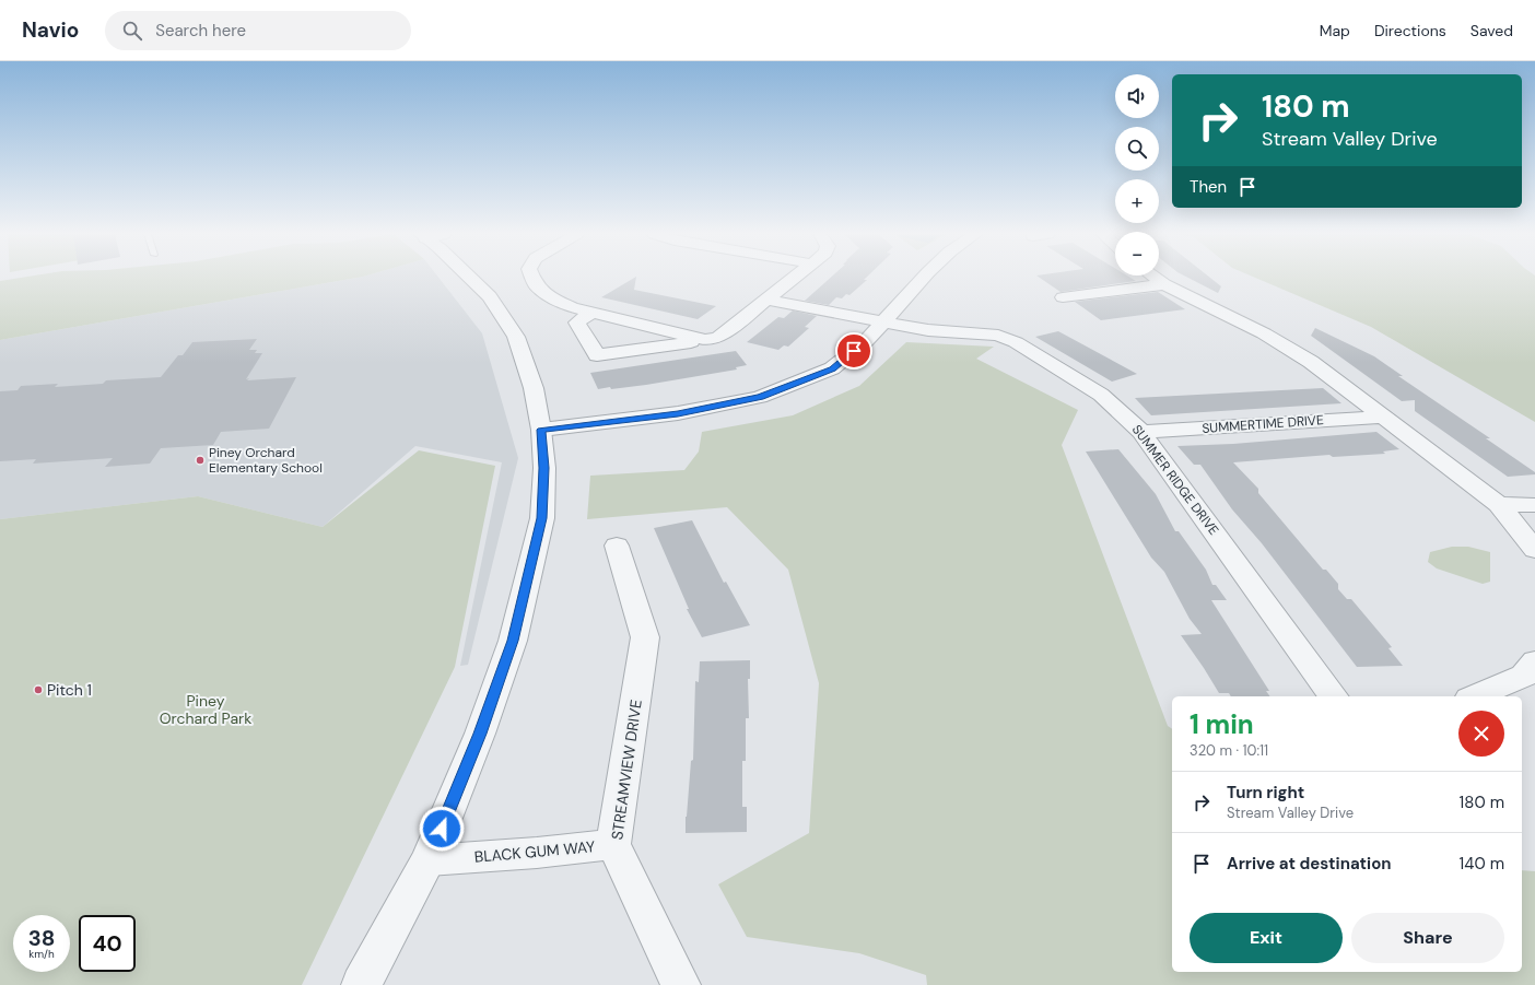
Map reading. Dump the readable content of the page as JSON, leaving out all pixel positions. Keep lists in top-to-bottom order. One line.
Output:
{"streets":{"street":["SUMMERTIME DRIVE","SUMMER RIDGE DRIVE","STREAMVIEW DRIVE","BLACK GUM WAY"]},"crossings":[["SUMMERTIME DRIVE","SUMMER RIDGE DRIVE"],["STREAMVIEW DRIVE","BLACK GUM WAY"]],"parks":["Piney Orchard Park"],"places":["Piney Orchard Elementary School","Pitch 1"],"page":{"header":"Navio","search":"Search here","nav":["Map","Directions","Saved"],"map_buttons":["+","−"],"turn":["180 m","Stream Valley Drive"],"then":"Then","heading":["1 min","320 m · 10:11"],"list":[{"name":"Turn right","note":"Stream Valley Drive","value":"180 m"},{"name":"Arrive at destination","value":"140 m"}],"buttons":["Exit","Share"],"speed":"38 km/h","limit":"40"}}
